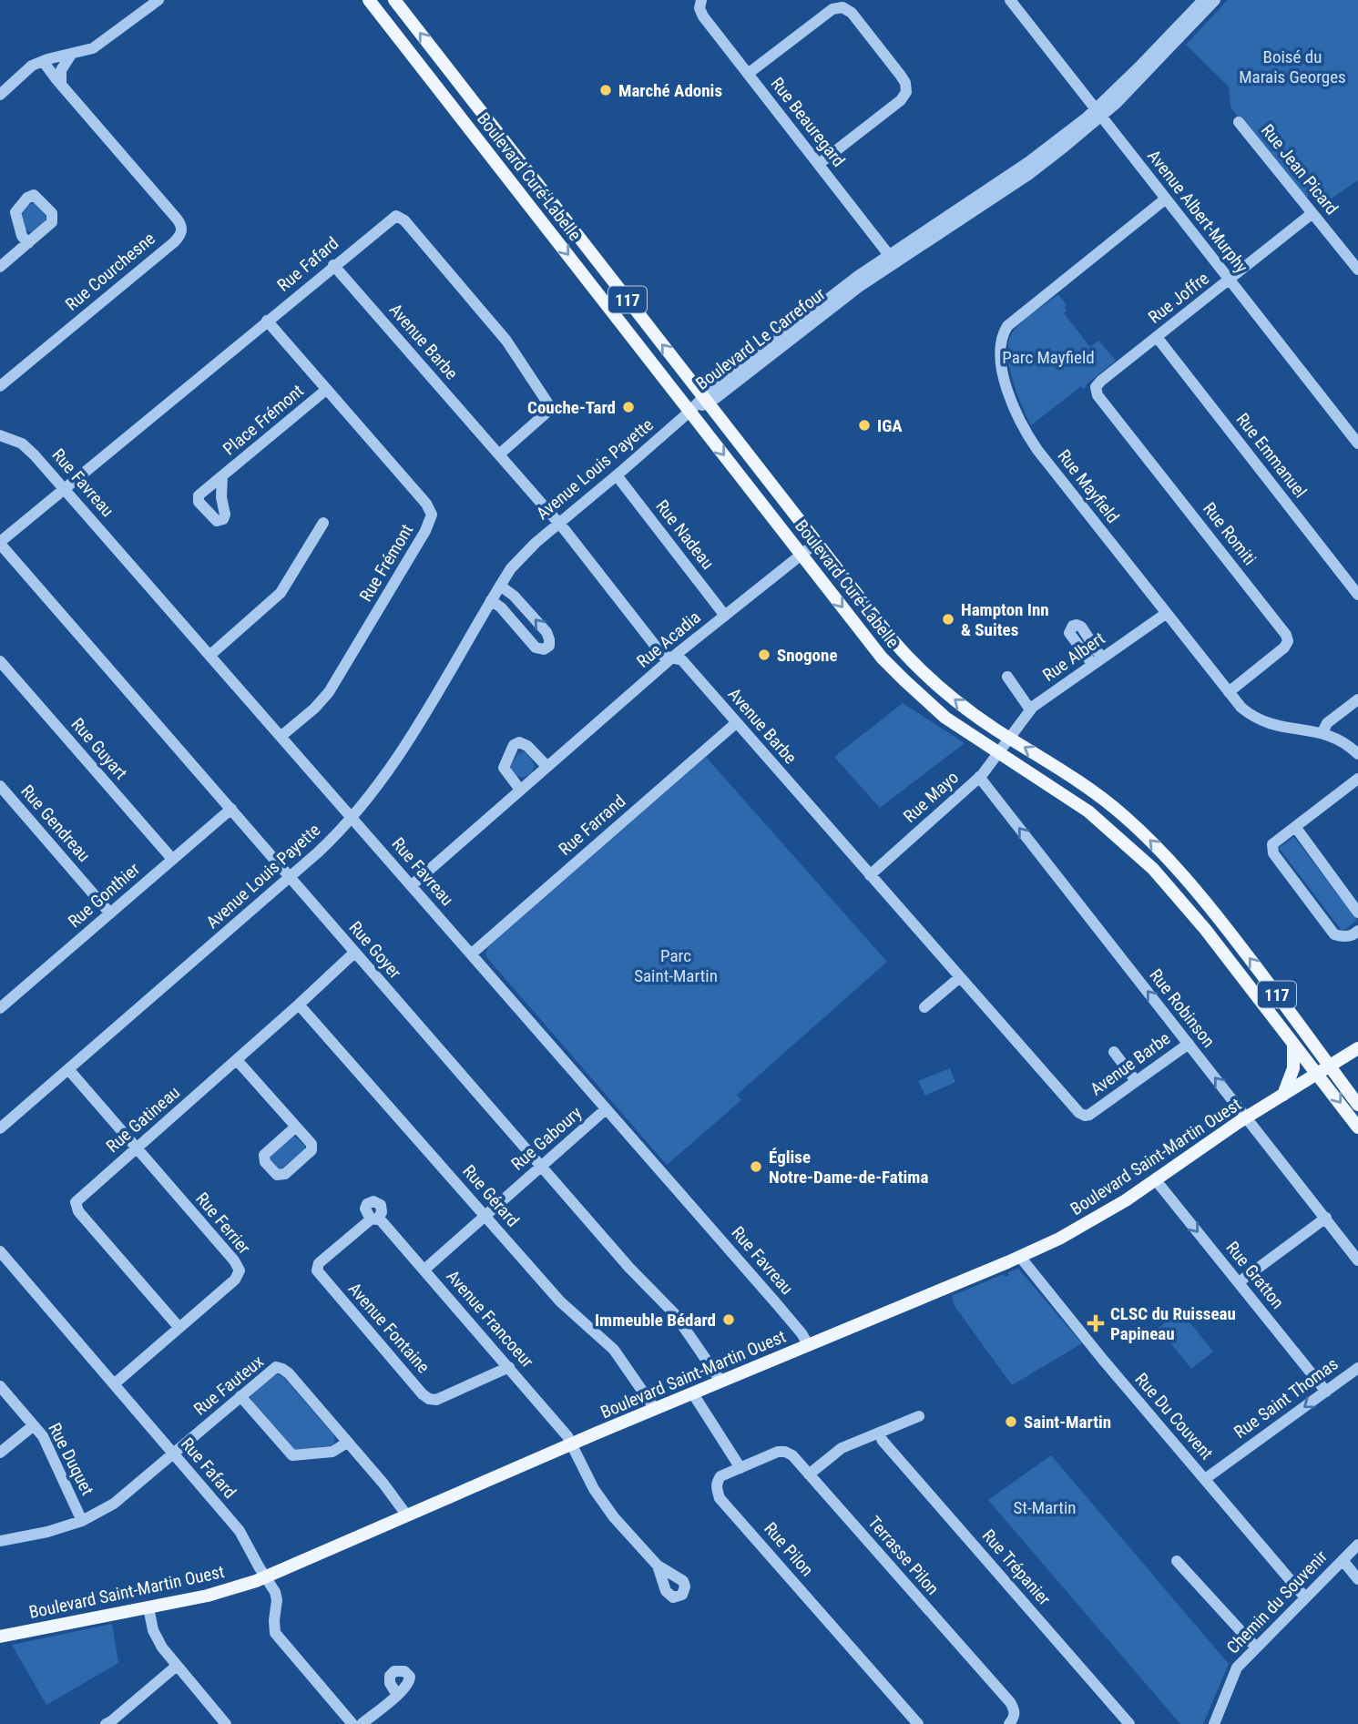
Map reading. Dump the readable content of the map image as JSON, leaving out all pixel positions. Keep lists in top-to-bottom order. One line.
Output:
{"streets":{"main road":["Boulevard Curé-Labelle","117","Boulevard Saint-Martin Ouest"],"street":["Rue Beauregard","Rue Jean Picard","Avenue Albert-Murphy","Rue Fafard","Rue Courchesne","Rue Joffre","Boulevard Le Carrefour","Avenue Barbe","Place Frémont","Rue Emmanuel","Avenue Louis Payette","Rue Favreau","Rue Mayfield","Rue Romiti","Rue Nadeau","Rue Frémont","Rue Acadia","Rue Albert","Rue Guyart","Rue Mayo","Rue Gendreau","Rue Farrand","Rue Gonthier","Rue Goyer","Rue Robinson","Rue Gatineau","Rue Gaboury","Rue Gérard","Rue Ferrier","Rue Gratton","Avenue Francoeur","Avenue Fontaine","Rue Fauteux","Rue Saint Thomas","Rue Du Couvent","Rue Duquet","Rue Pilon","Terrasse Pilon","Rue Trépanier","Chemin du Souvenir"]},"crossings":[["Rue Beauregard","Boulevard Le Carrefour"],["Rue Jean Picard","Rue Joffre"],["Boulevard Curé-Labelle","Boulevard Le Carrefour"],["Boulevard Curé-Labelle","Avenue Louis Payette"],["Boulevard Curé-Labelle","Rue Acadia"],["Boulevard Curé-Labelle","Rue Albert"],["Boulevard Curé-Labelle","Rue Mayo"],["Boulevard Curé-Labelle","Boulevard Saint-Martin Ouest"],["Avenue Albert-Murphy","Rue Joffre"],["Avenue Albert-Murphy","Boulevard Le Carrefour"],["Avenue Albert-Murphy","Rue Mayfield"],["Rue Fafard","Avenue Barbe"],["Rue Fafard","Rue Favreau"],["Rue Fafard","Rue Frémont"],["Rue Fafard","Rue Goyer"],["Rue Fafard","Boulevard Saint-Martin Ouest"],["Rue Fafard","Rue Ferrier"],["Rue Fafard","Rue Fauteux"],["Rue Joffre","Rue Emmanuel"],["Rue Joffre","Rue Romiti"],["Boulevard Le Carrefour","Avenue Louis Payette"],["Avenue Barbe","Avenue Louis Payette"],["Avenue Barbe","Rue Acadia"],["Avenue Barbe","Rue Mayo"],["Avenue Barbe","Rue Farrand"],["Avenue Barbe","Rue Robinson"],["Place Frémont","Rue Frémont"],["Avenue Louis Payette","Rue Favreau"],["Avenue Louis Payette","Rue Nadeau"],["Avenue Louis Payette","Rue Goyer"],["Avenue Louis Payette","Rue Ferrier"],["Rue Favreau","Rue Frémont"],["Rue Favreau","Rue Acadia"],["Rue Favreau","Rue Farrand"],["Rue Favreau","Rue Gaboury"],["Rue Favreau","Boulevard Saint-Martin Ouest"],["Rue Mayfield","Rue Romiti"],["Rue Mayfield","Rue Albert"],["Rue Nadeau","Rue Acadia"],["Rue Albert","Rue Mayo"],["Rue Guyart","Rue Gonthier"],["Rue Mayo","Rue Robinson"],["Rue Gendreau","Rue Gonthier"],["Rue Gonthier","Rue Goyer"],["Rue Goyer","Rue Gatineau"],["Rue Goyer","Rue Gaboury"],["Rue Goyer","Boulevard Saint-Martin Ouest"],["Rue Robinson","Boulevard Saint-Martin Ouest"],["Rue Gatineau","Rue Gérard"],["Rue Gatineau","Rue Ferrier"],["Rue Gaboury","Rue Gérard"],["Rue Gaboury","Avenue Francoeur"],["Boulevard Saint-Martin Ouest","Rue Gérard"],["Boulevard Saint-Martin Ouest","Rue Gratton"],["Boulevard Saint-Martin Ouest","Avenue Francoeur"],["Boulevard Saint-Martin Ouest","Rue Fauteux"],["Boulevard Saint-Martin Ouest","Rue Du Couvent"],["Rue Gratton","Rue Saint Thomas"],["Avenue Francoeur","Avenue Fontaine"],["Rue Fauteux","Rue Duquet"],["Rue Saint Thomas","Rue Du Couvent"],["Rue Du Couvent","Chemin du Souvenir"],["Rue Pilon","Terrasse Pilon"]],"one_way":["Rue Robinson","Rue Gratton","Rue Saint Thomas"],"parks":["Boisé du Marais Georges","Parc Mayfield","Parc Saint-Martin","St-Martin"],"places":{"other":["Marché Adonis","Couche-Tard","IGA","Hampton Inn & Suites","Snogone","Église Notre-Dame-de-Fatima","Immeuble Bédard","Saint-Martin"],"health":["CLSC du Ruisseau Papineau"]}}
